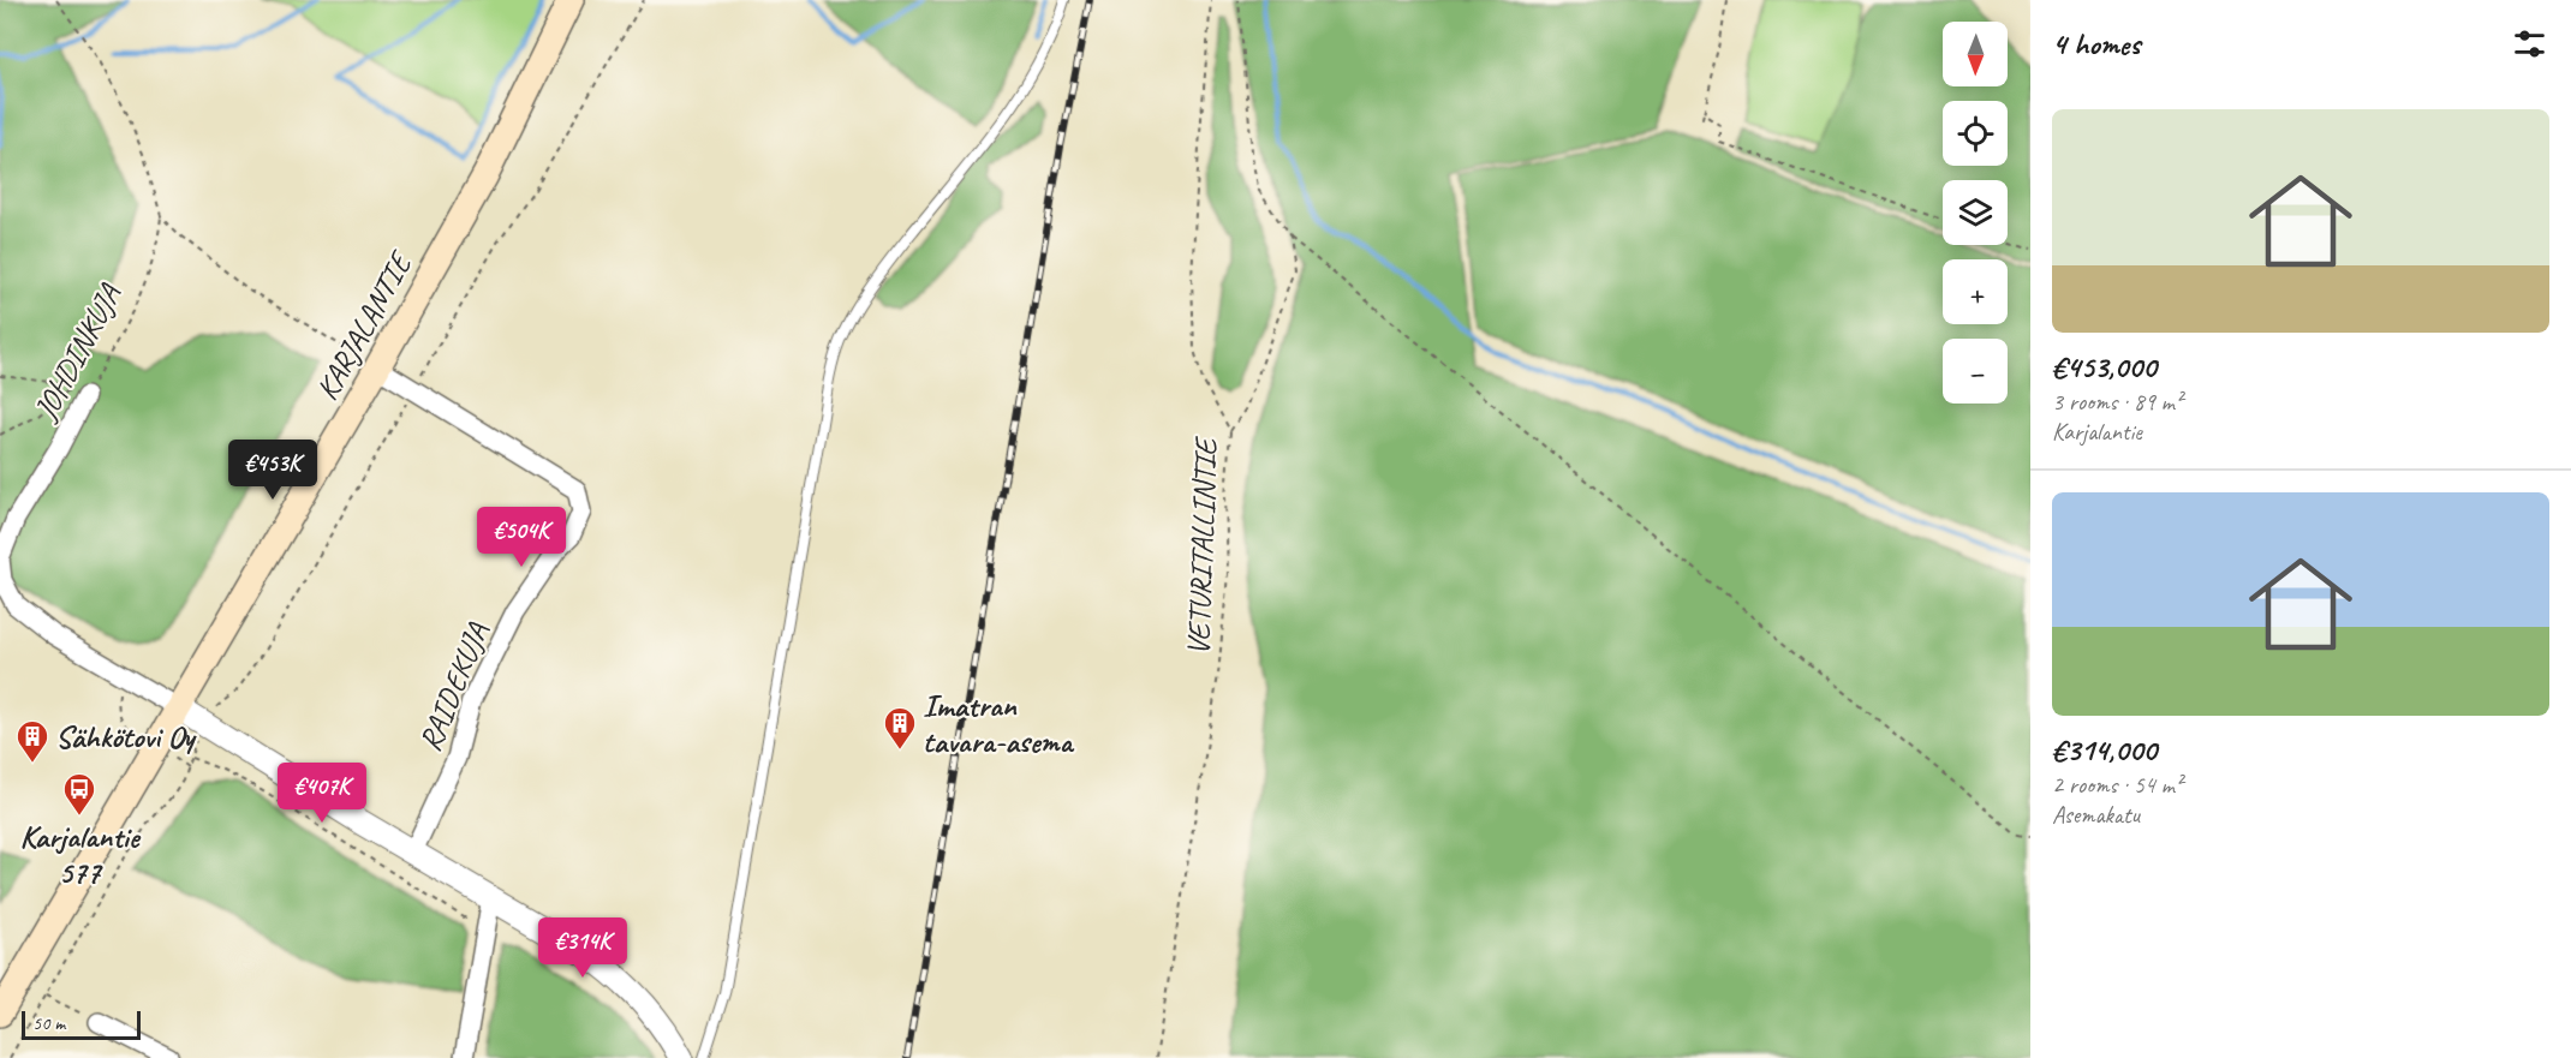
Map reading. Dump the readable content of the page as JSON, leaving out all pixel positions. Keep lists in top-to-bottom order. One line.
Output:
{"streets":{"main road":["KARJALANTIE"],"street":["JOHDINKUJA","RAIDEKUJA"],"path":["VETURITALLINTIE"]},"crossings":[["KARJALANTIE","JOHDINKUJA"],["KARJALANTIE","RAIDEKUJA"]],"places":{"building":["Imatran tavara-asema","Sähkötovi Oy"],"bus stop":["Karjalantie 577"]},"scale_bar":"50 m","north":"bottom","page":{"heading":"4 homes","map_buttons":["+","−"],"list":[{"name":"€453,000","note":"3 rooms · 89 m² · Karjalantie"},{"name":"€314,000","note":"2 rooms · 54 m² · Asemakatu"}],"price":["€453K","€504K","€407K","€314K"],"scale":"50 m"}}
